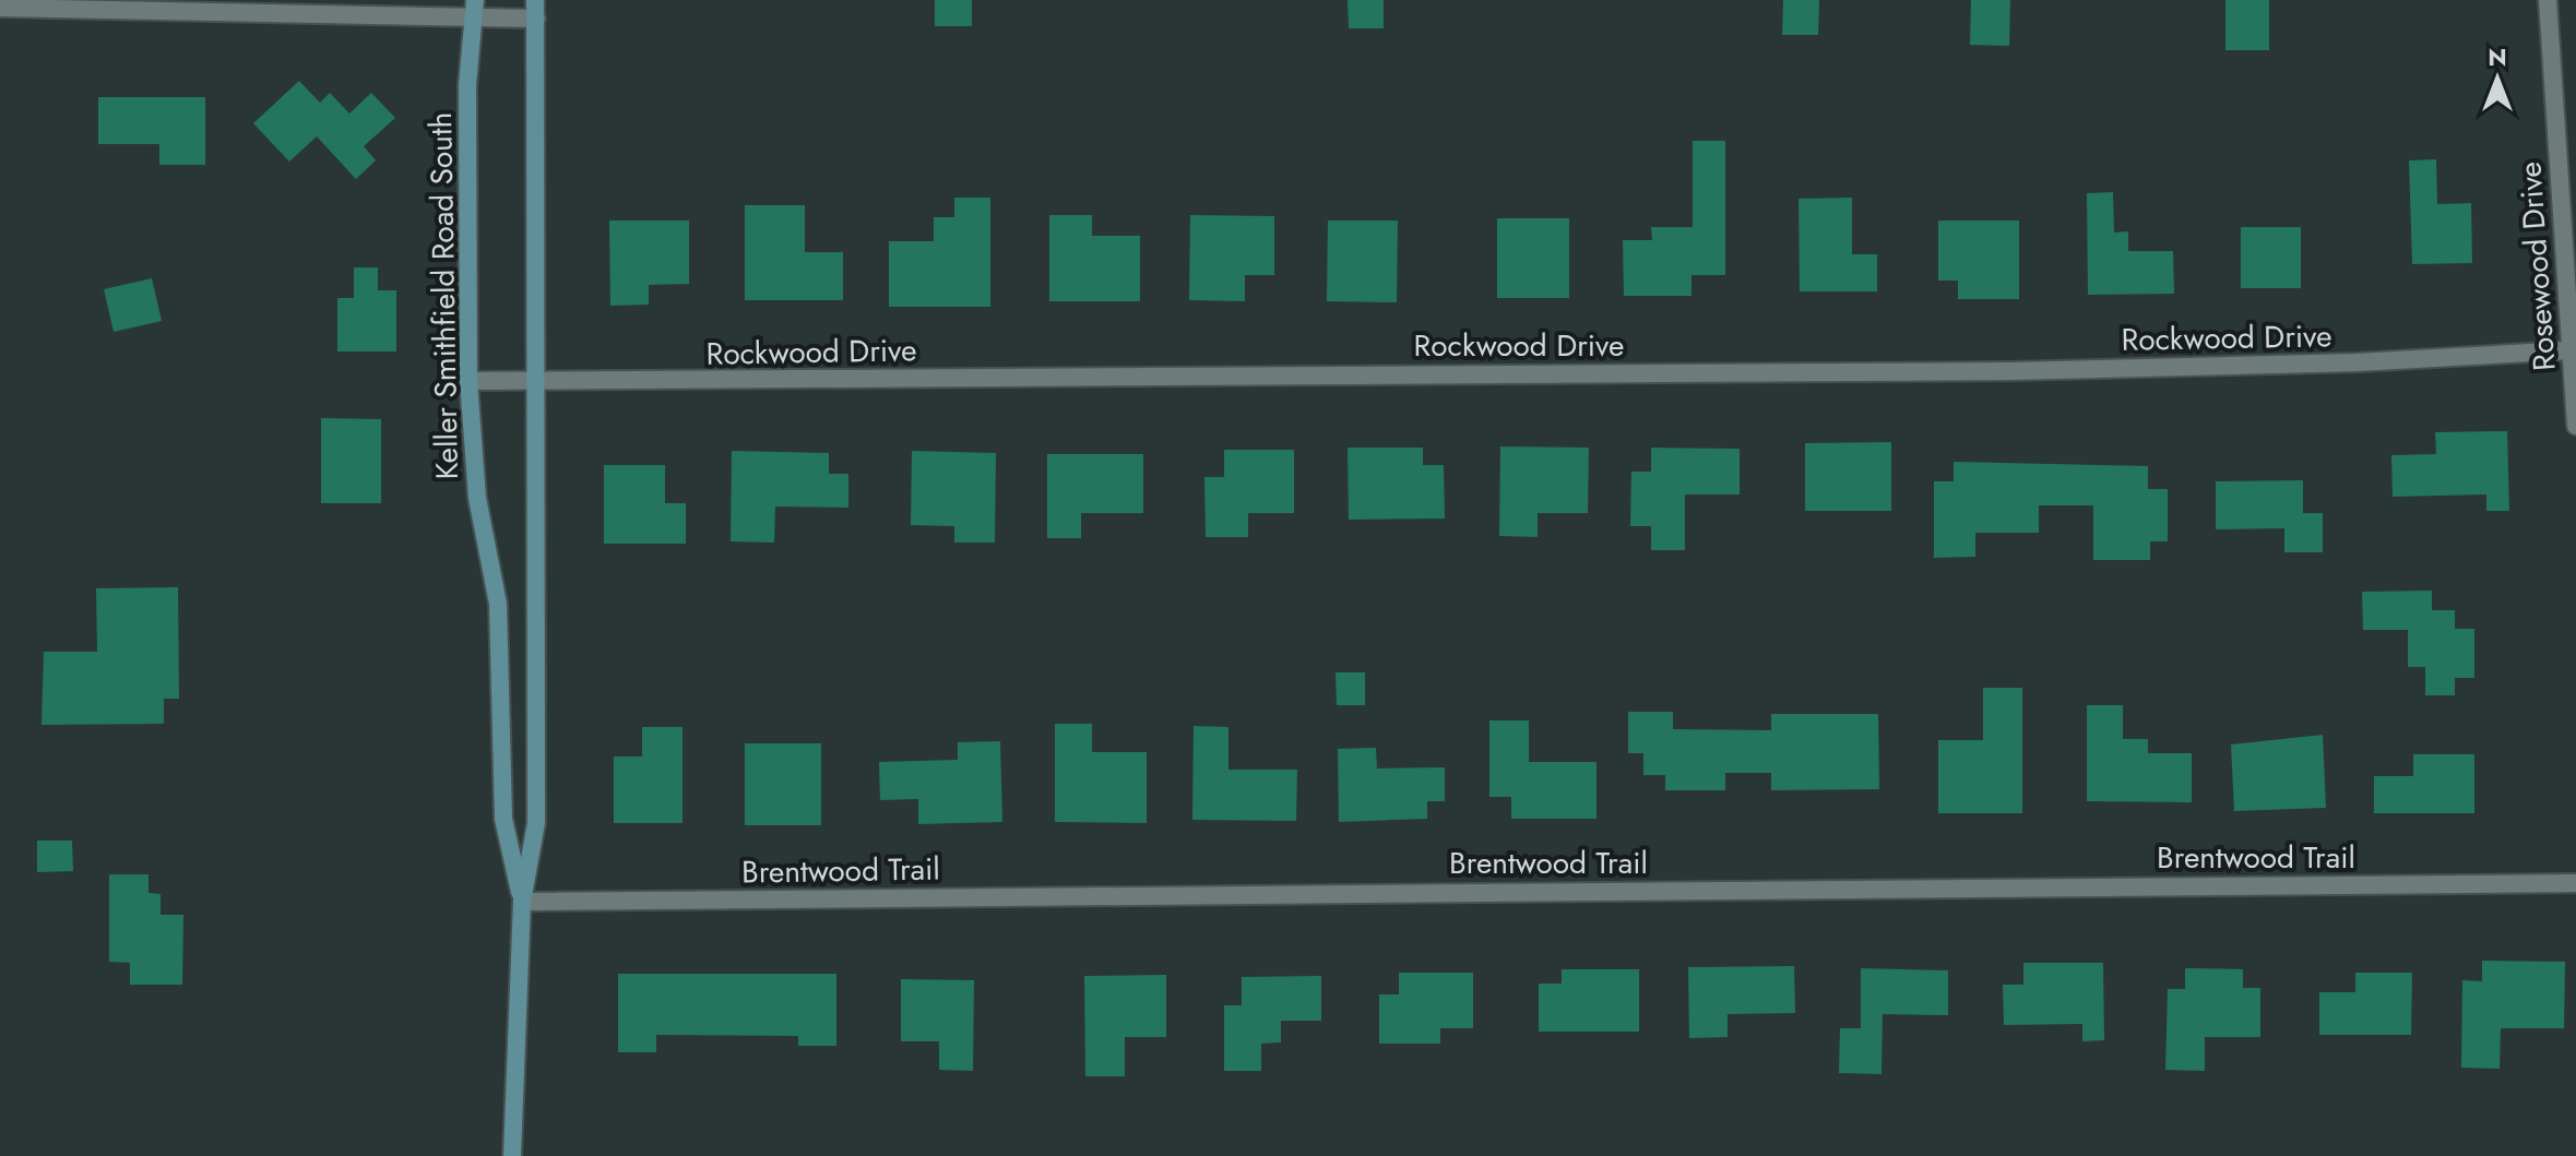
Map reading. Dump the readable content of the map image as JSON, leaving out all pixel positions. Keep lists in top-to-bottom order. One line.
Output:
{"streets":{"main road":["Keller Smithfield Road South"],"street":["Rosewood Drive","Rockwood Drive","Brentwood Trail"]},"crossings":[["Rosewood Drive","Rockwood Drive"],["Keller Smithfield Road South","Rockwood Drive"],["Keller Smithfield Road South","Brentwood Trail"]],"north":"top"}
